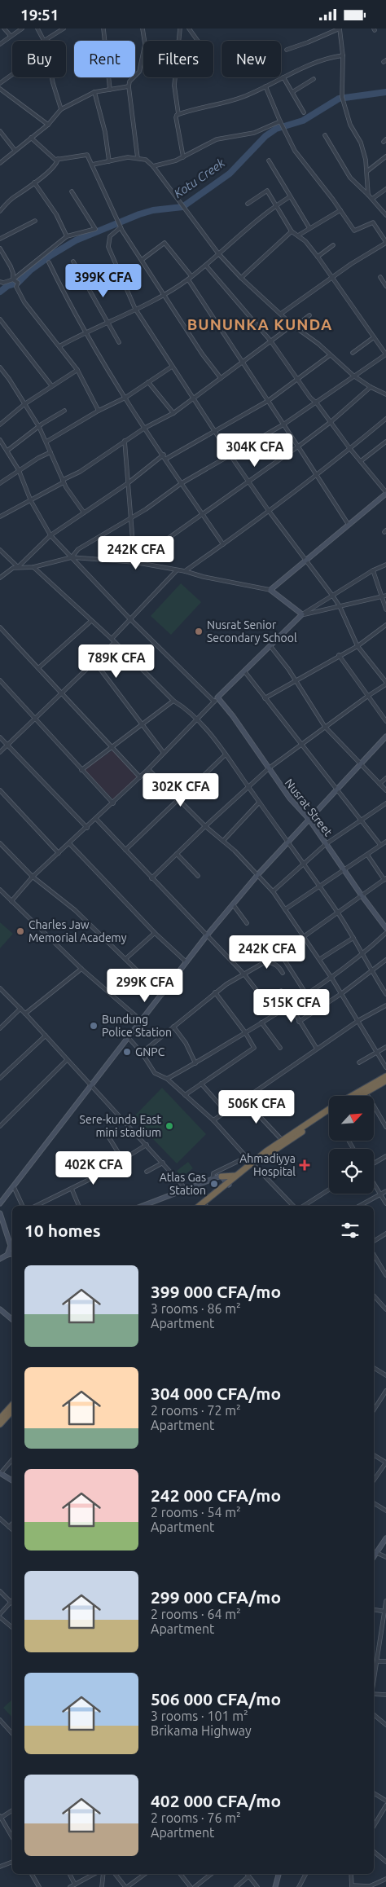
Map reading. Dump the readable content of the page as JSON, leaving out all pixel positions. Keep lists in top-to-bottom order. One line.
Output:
{"streets":{"street":["Nusrat Street"]},"districts":["BUNUNKA KUNDA"],"water":["Kotu Creek"],"places":{"other":["Nusrat Senior Secondary School","Charles Jaw Memorial Academy","Bundung Police Station","GNPC","Sere-kunda East mini stadium","Atlas Gas Station"],"health":["Ahmadiyya Hospital"]},"north":"top right","page":{"status":"19:51","chip":["Buy","Rent","Filters","New"],"price":["399K CFA","304K CFA","242K CFA","789K CFA","302K CFA","242K CFA","299K CFA","515K CFA","506K CFA","402K CFA"],"heading":"10 homes","list":[{"name":"399 000 CFA/mo","note":"3 rooms · 86 m² · Apartment"},{"name":"304 000 CFA/mo","note":"2 rooms · 72 m² · Apartment"},{"name":"242 000 CFA/mo","note":"2 rooms · 54 m² · Apartment"},{"name":"299 000 CFA/mo","note":"2 rooms · 64 m² · Apartment"},{"name":"506 000 CFA/mo","note":"3 rooms · 101 m² · Brikama Highway"},{"name":"402 000 CFA/mo","note":"2 rooms · 76 m² · Apartment"}]}}
